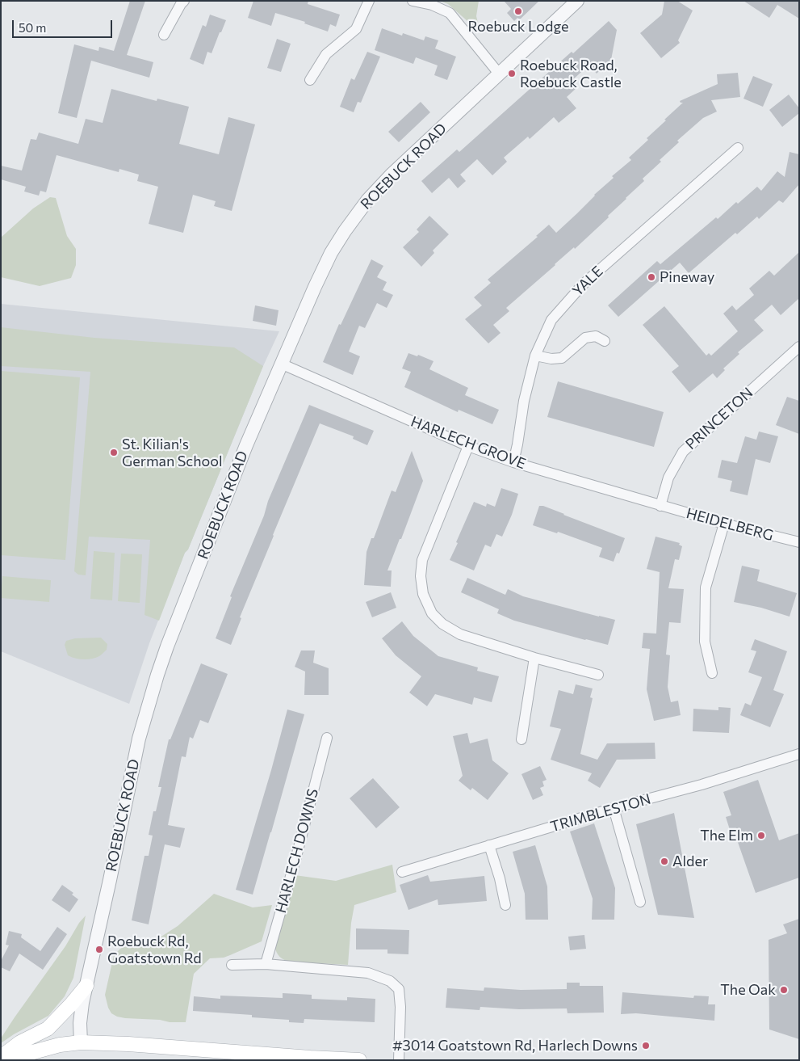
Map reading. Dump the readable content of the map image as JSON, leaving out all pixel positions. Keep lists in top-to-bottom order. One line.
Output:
{"streets":{"street":["ROEBUCK ROAD","YALE","PRINCETON","HARLECH GROVE","HEIDELBERG","TRIMBLESTON","HARLECH DOWNS"]},"crossings":[["ROEBUCK ROAD","HARLECH GROVE"],["YALE","HARLECH GROVE"],["PRINCETON","HARLECH GROVE"],["PRINCETON","HEIDELBERG"],["HARLECH GROVE","HEIDELBERG"]],"places":["Roebuck Lodge","Roebuck Road, Roebuck Castle","Pineway","St. Kilian's German School","The Elm","Alder","Roebuck Rd, Goatstown Rd","The Oak","#3014 Goatstown Rd, Harlech Downs"],"scale_bar":"50 m"}
